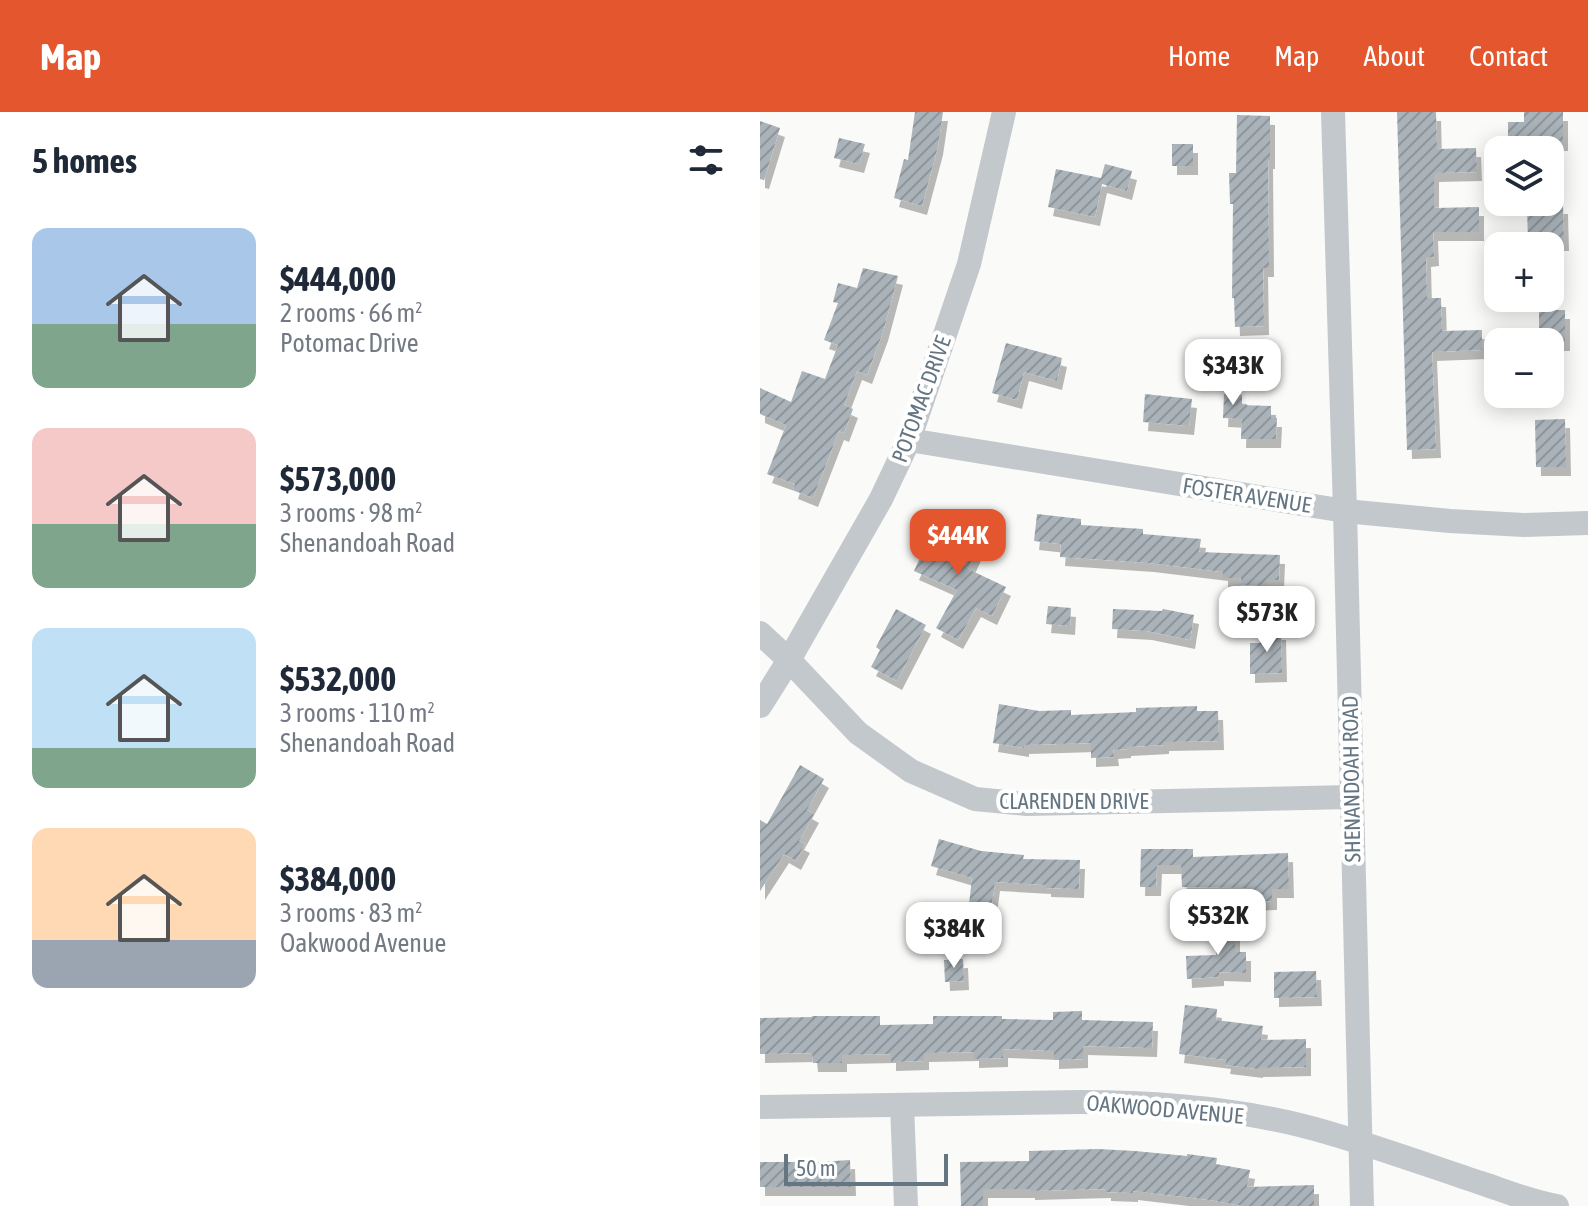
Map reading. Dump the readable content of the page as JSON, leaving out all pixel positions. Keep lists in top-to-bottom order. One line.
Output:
{"streets":{"street":["POTOMAC DRIVE","FOSTER AVENUE","SHENANDOAH ROAD","CLARENDEN DRIVE","OAKWOOD AVENUE"]},"crossings":[["POTOMAC DRIVE","FOSTER AVENUE"],["POTOMAC DRIVE","CLARENDEN DRIVE"],["FOSTER AVENUE","SHENANDOAH ROAD"],["SHENANDOAH ROAD","CLARENDEN DRIVE"],["SHENANDOAH ROAD","OAKWOOD AVENUE"]],"scale_bar":"50 m","page":{"header":"Map","nav":["Home","Map","About","Contact"],"heading":"5 homes","map_buttons":["+","−"],"list":[{"name":"$444,000","note":"2 rooms · 66 m² · Potomac Drive"},{"name":"$573,000","note":"3 rooms · 98 m² · Shenandoah Road"},{"name":"$532,000","note":"3 rooms · 110 m² · Shenandoah Road"},{"name":"$384,000","note":"3 rooms · 83 m² · Oakwood Avenue"}],"price":["$343K","$444K","$573K","$532K","$384K"],"scale":"50 m"}}
